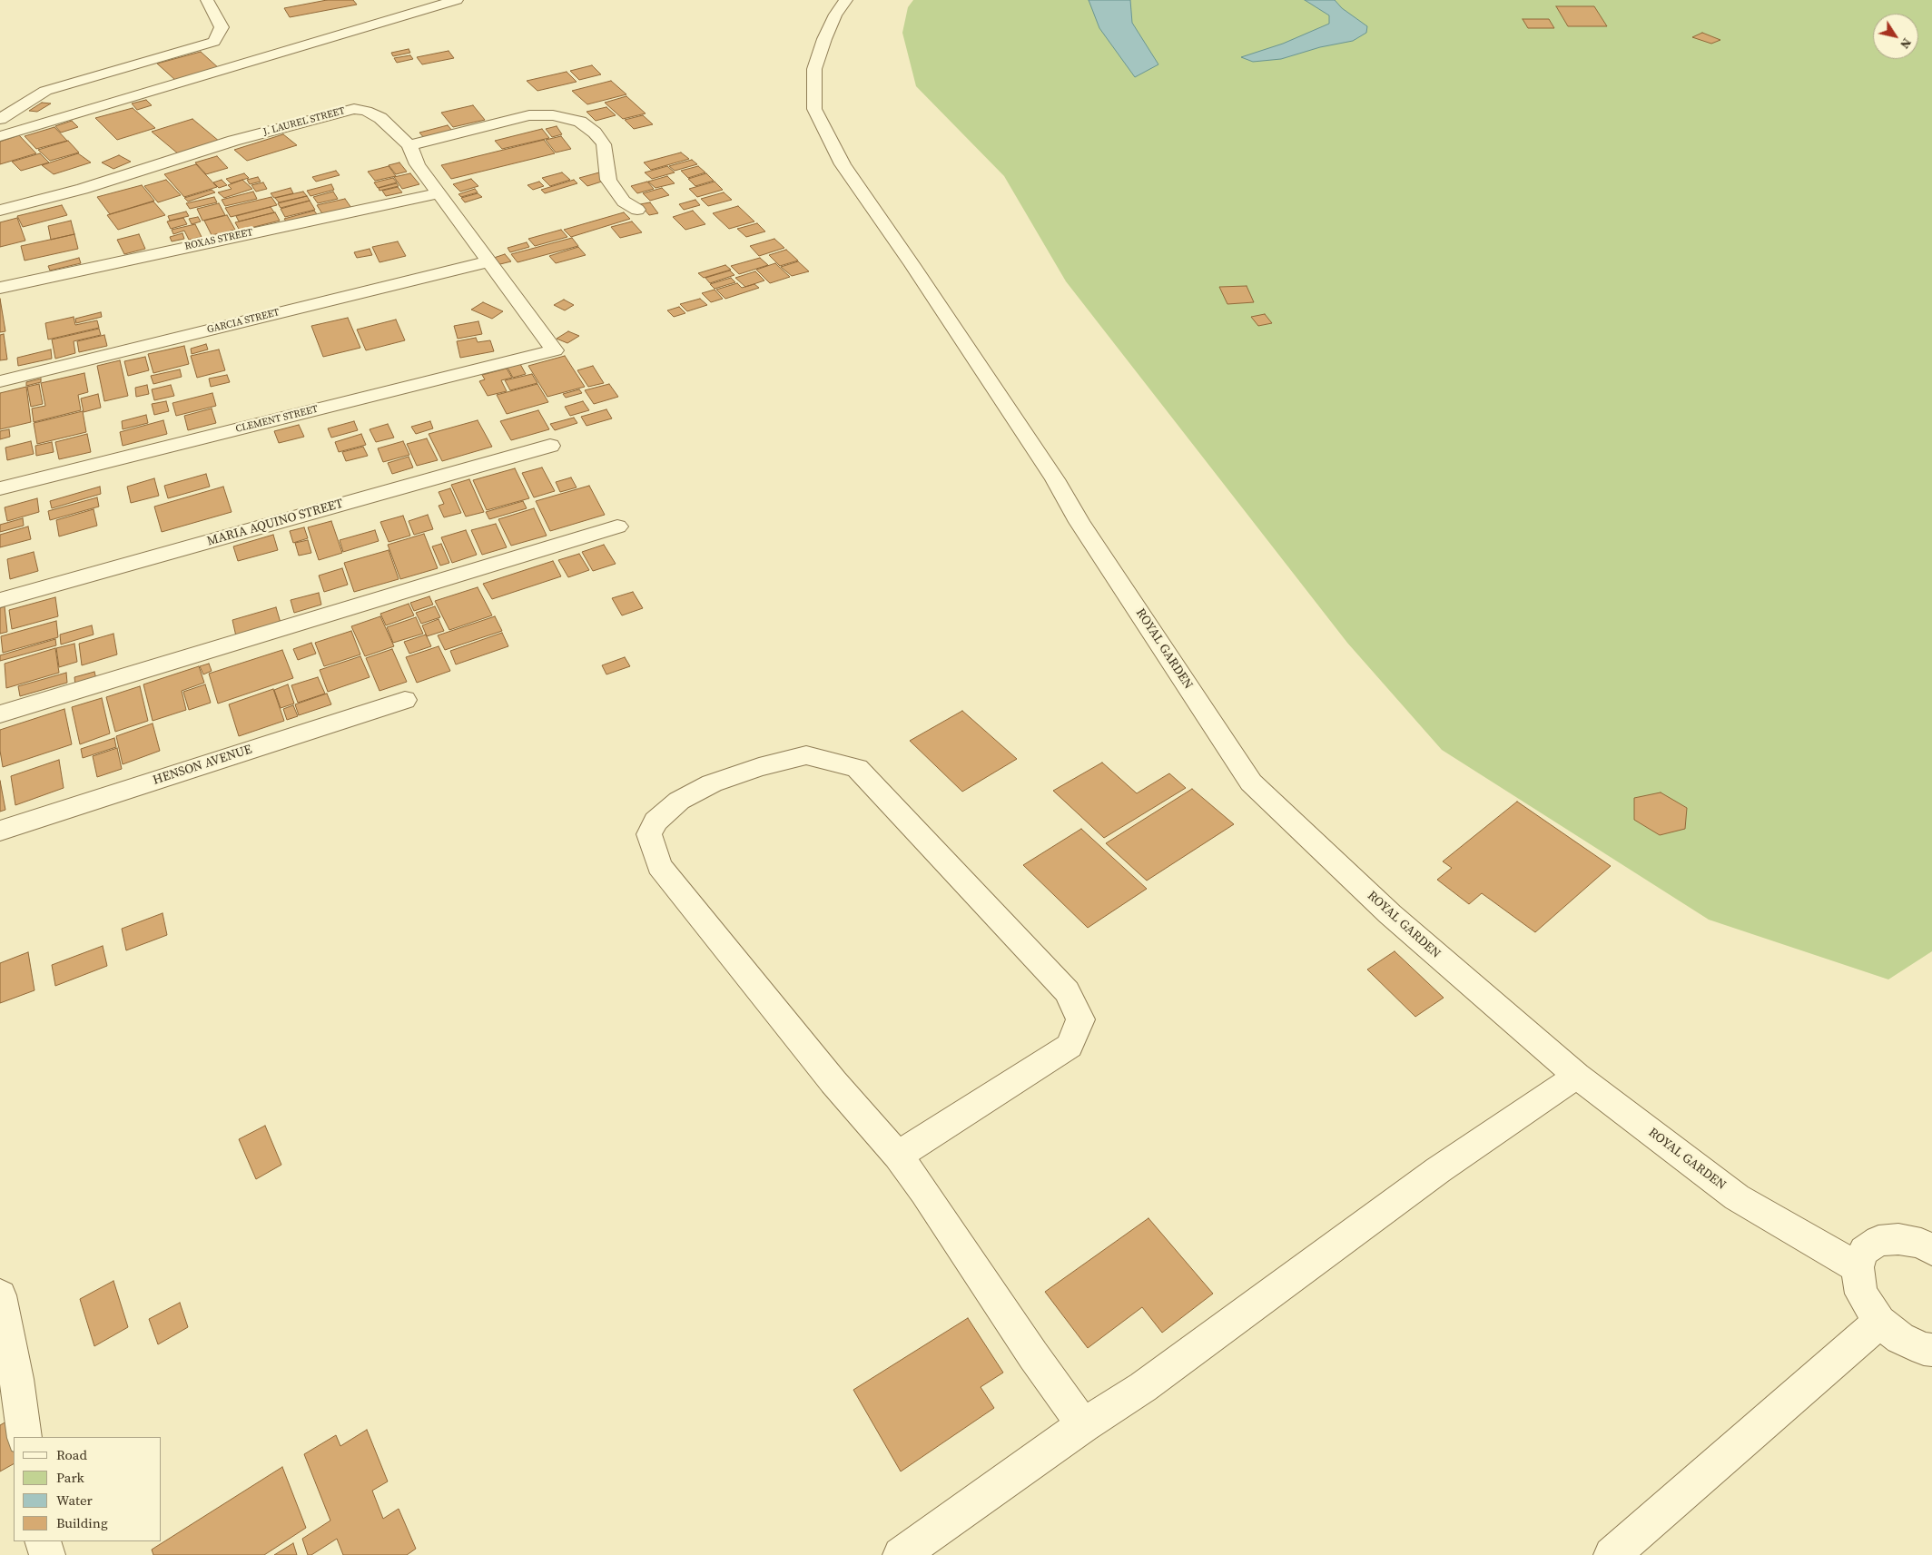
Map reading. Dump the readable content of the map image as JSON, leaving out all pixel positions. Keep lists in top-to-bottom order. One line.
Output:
{"streets":{"street":["J. LAUREL STREET","ROXAS STREET","GARCIA STREET","CLEMENT STREET","MARIA AQUINO STREET","ROYAL GARDEN","HENSON AVENUE"]},"crossings":[["J. LAUREL STREET","ROXAS STREET"],["J. LAUREL STREET","GARCIA STREET"],["J. LAUREL STREET","CLEMENT STREET"]],"legend":["Road","Park","Water","Building"],"north":"bottom right"}
